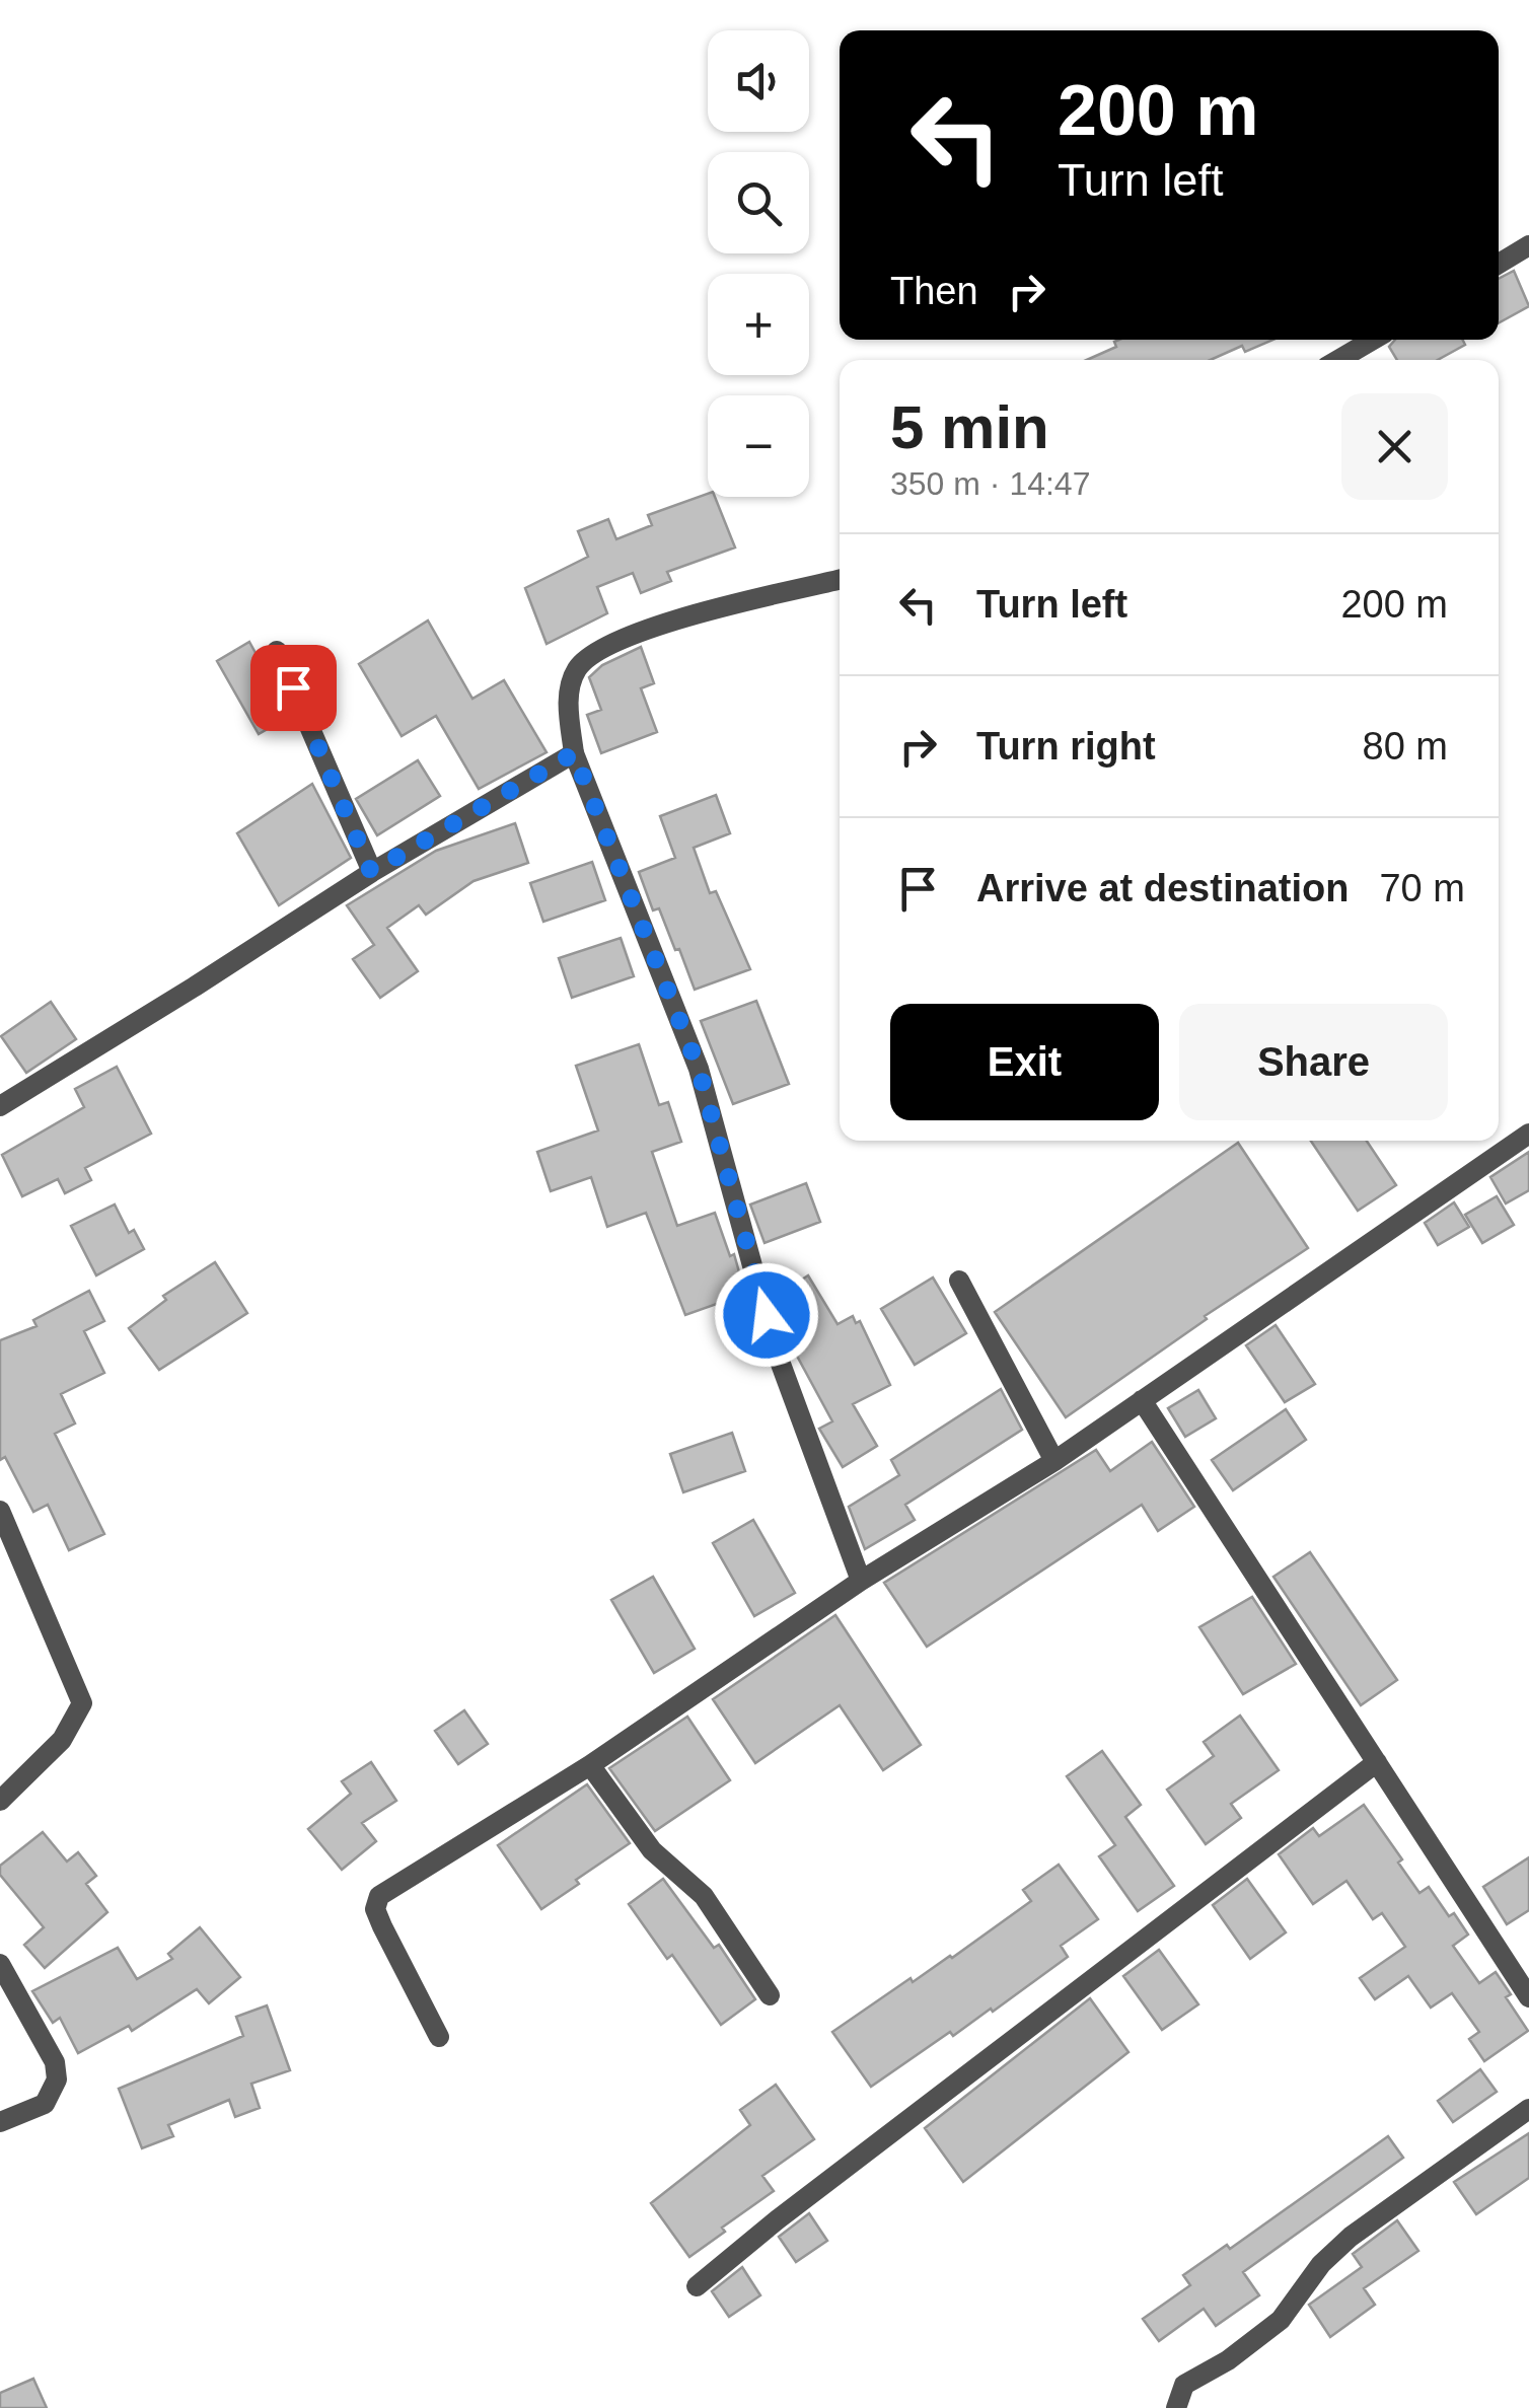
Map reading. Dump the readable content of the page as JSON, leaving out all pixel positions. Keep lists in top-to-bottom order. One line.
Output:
{"page":{"map_buttons":["+","−"],"turn":["200 m","Turn left"],"then":"Then","heading":["5 min","350 m · 14:47"],"list":[{"name":"Turn left","value":"200 m"},{"name":"Turn right","value":"80 m"},{"name":"Arrive at destination","value":"70 m"}],"buttons":["Exit","Share"]}}
